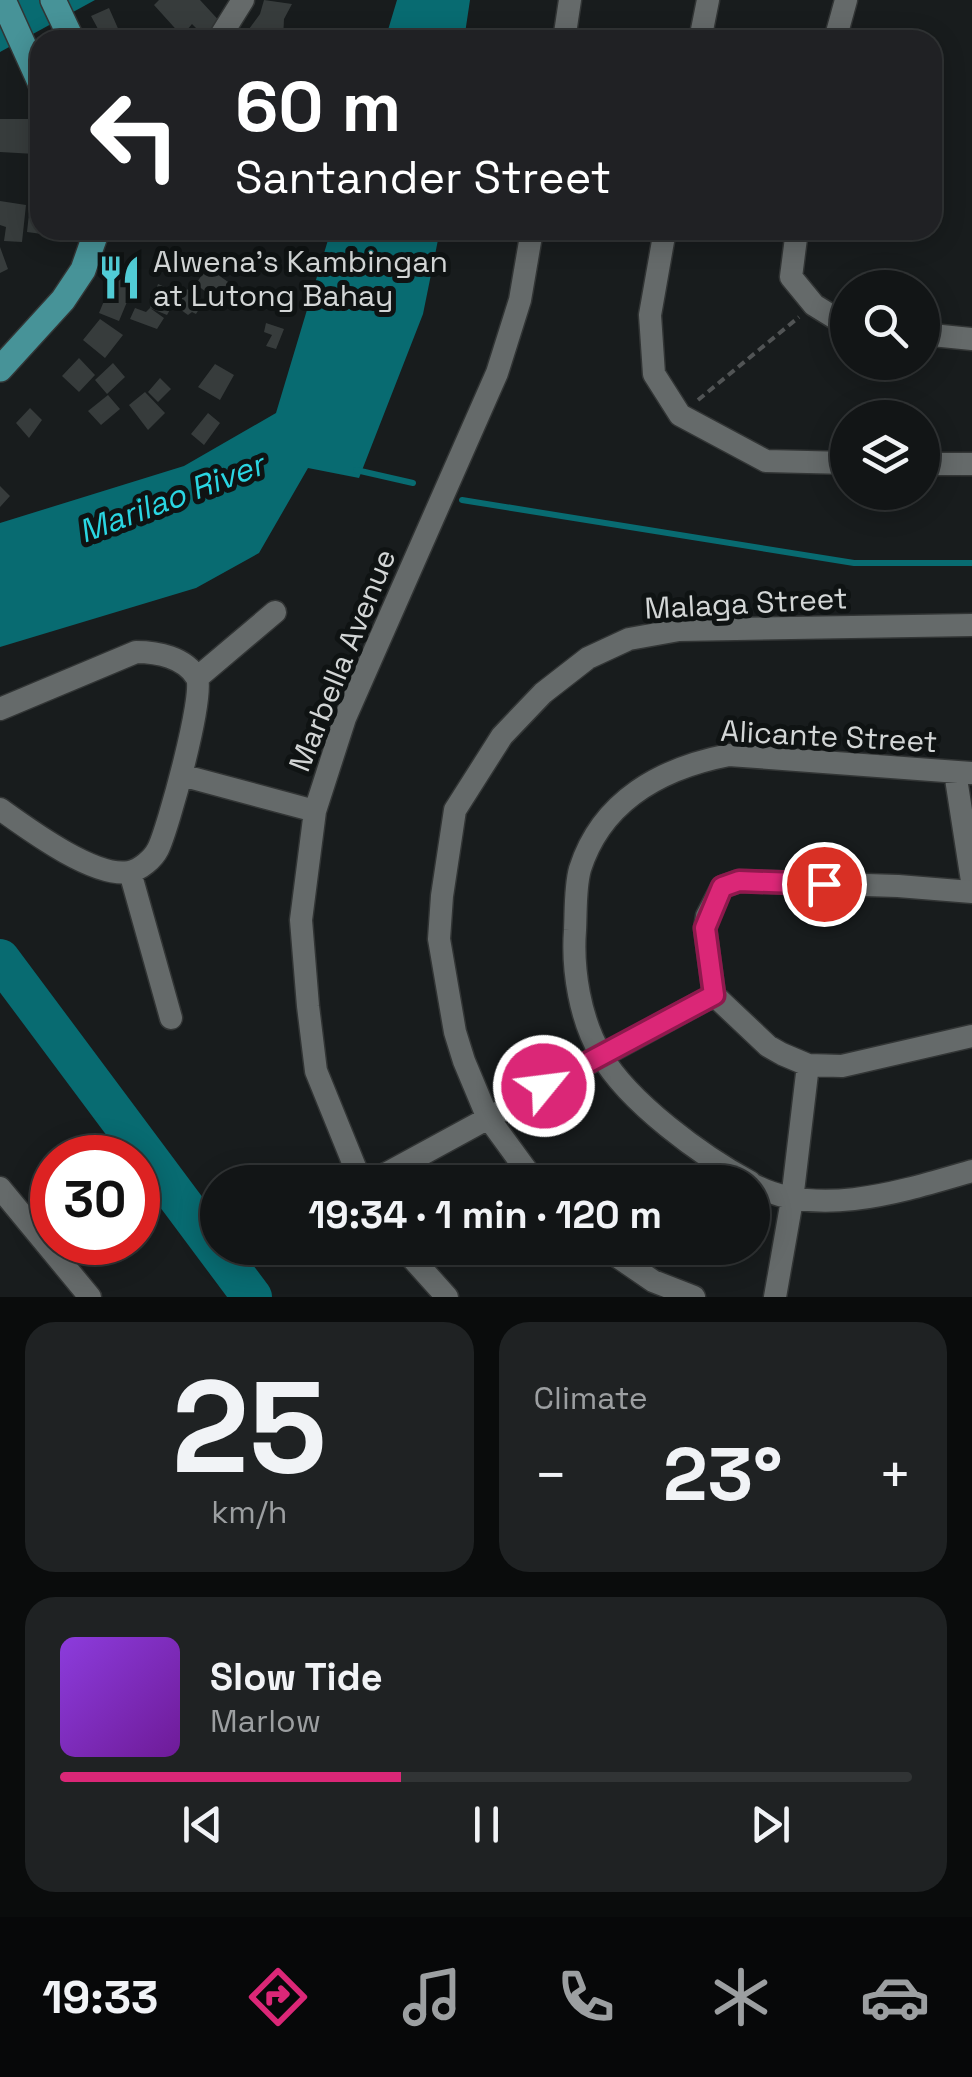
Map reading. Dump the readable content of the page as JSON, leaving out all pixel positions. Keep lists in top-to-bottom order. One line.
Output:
{"streets":{"street":["Malaga Street","Marbella Avenue","Alicante Street"]},"water":["Marilao River"],"places":{"restaurant":["Alwena's Kambingan at Lutong Bahay"]},"page":{"turn":["60 m","Santander Street"],"limit":"30","trip":"19:34 · 1 min · 120 m","tile":[["25","km/h"],"Climate"],"heat":["−","23°","+"],"song":["Slow Tide","Marlow"],"tabs":"19:33"}}
